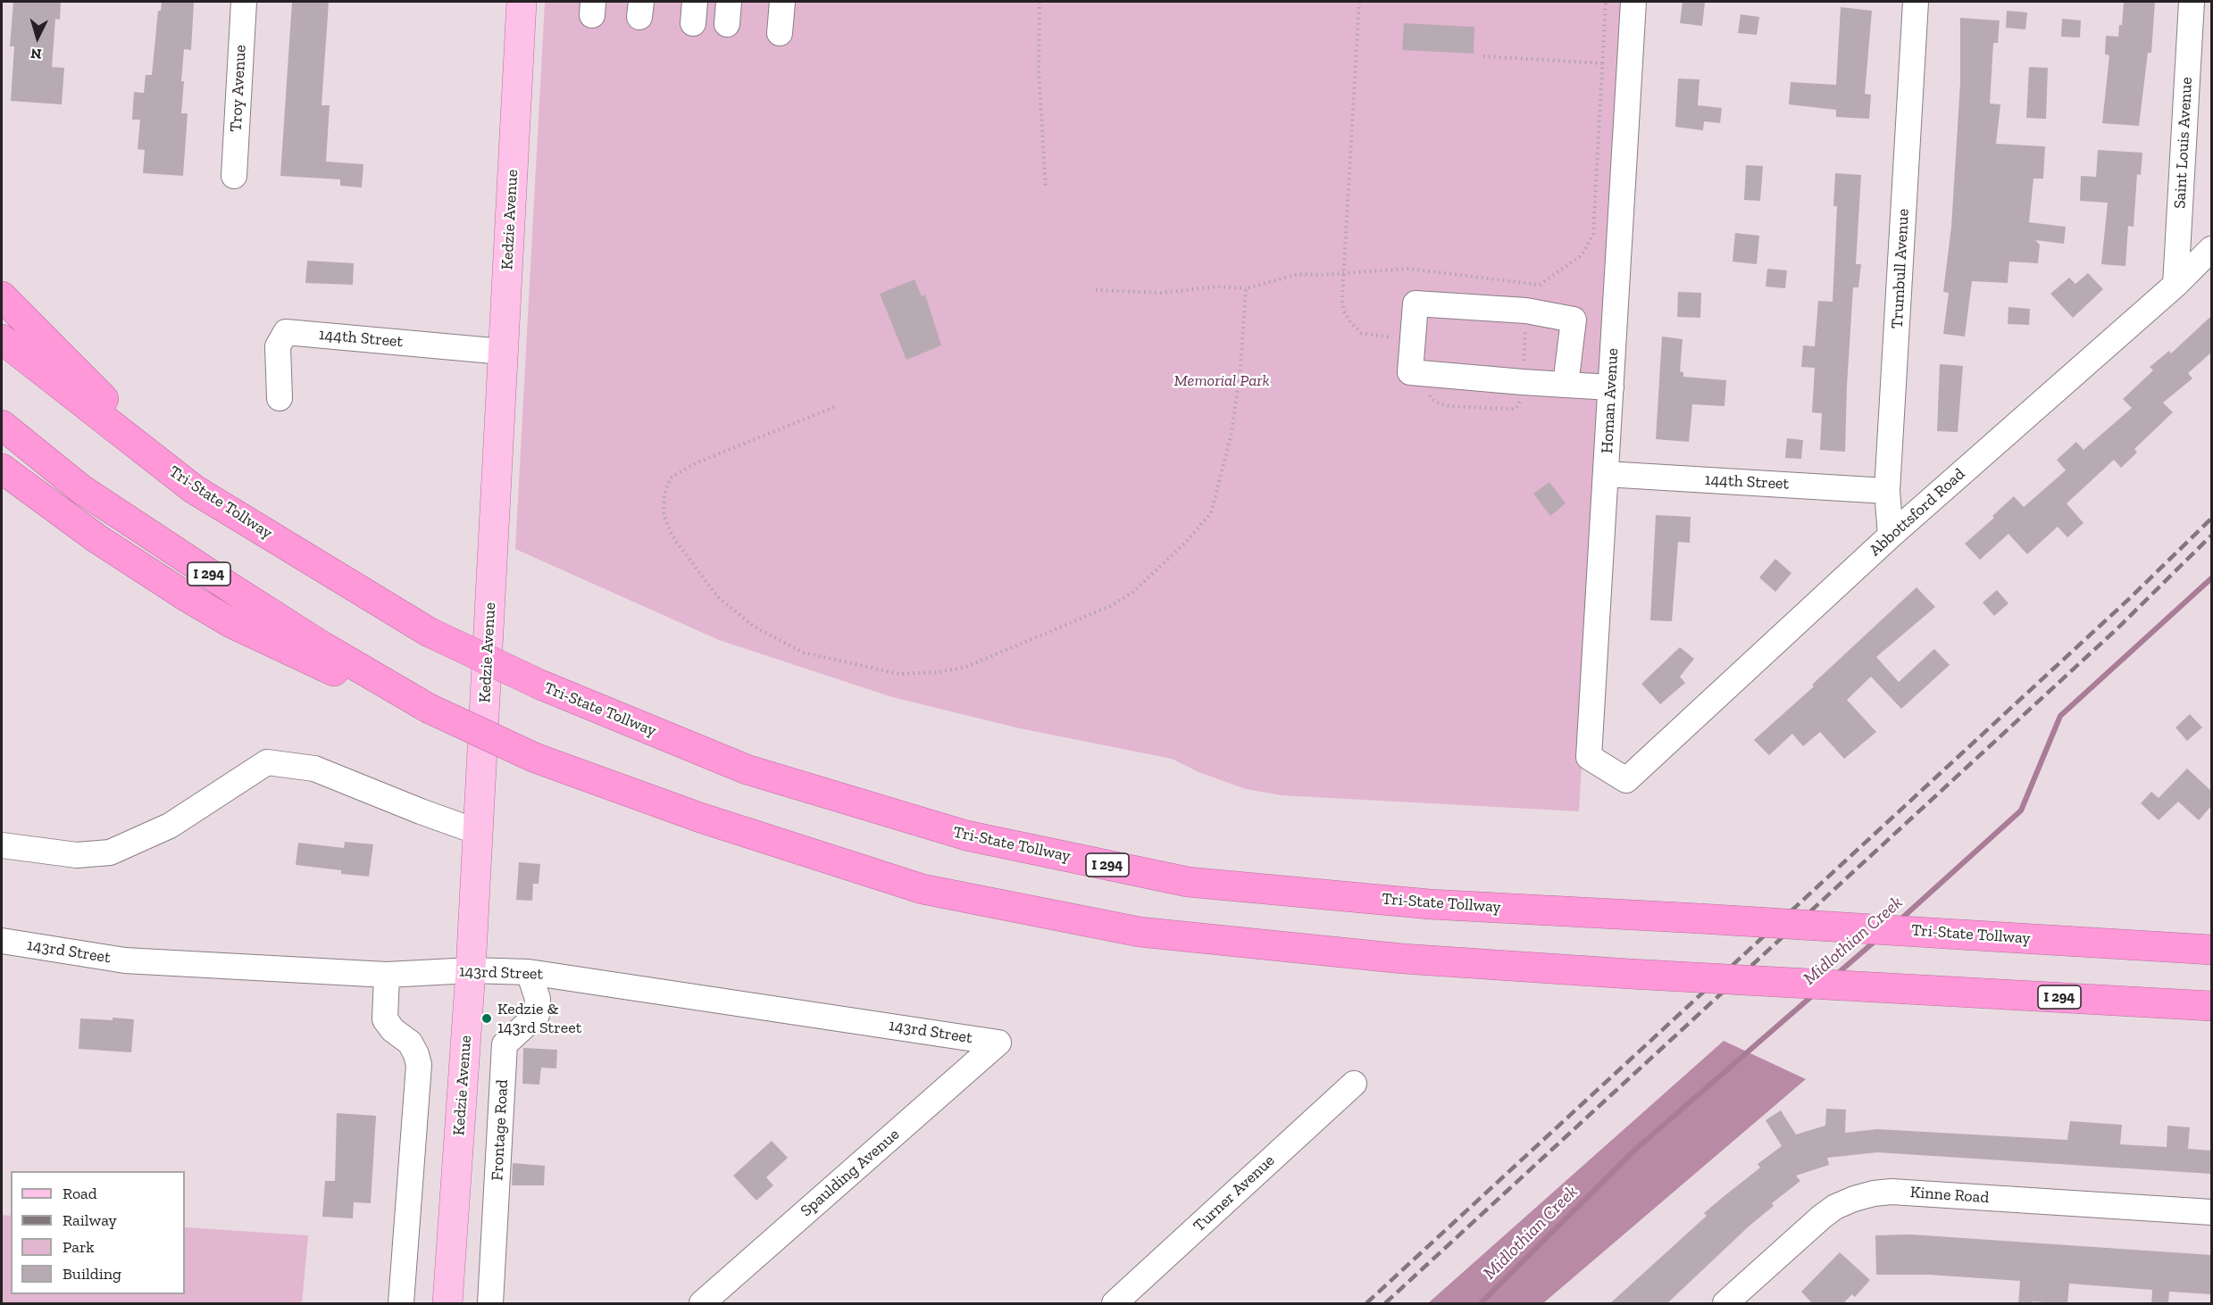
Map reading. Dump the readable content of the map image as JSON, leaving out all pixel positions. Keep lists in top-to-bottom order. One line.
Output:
{"streets":{"highway":["Tri-State Tollway","I 294"],"main road":["Kedzie Avenue"],"street":["Troy Avenue","Saint Louis Avenue","Trumbull Avenue","144th Street","Homan Avenue","Abbottsford Road","143rd Street","Frontage Road","Spaulding Avenue","Turner Avenue","Kinne Road"]},"crossings":[["Saint Louis Avenue","Abbottsford Road"],["Kedzie Avenue","144th Street"],["Kedzie Avenue","143rd Street"],["Trumbull Avenue","144th Street"],["Trumbull Avenue","Abbottsford Road"],["144th Street","Homan Avenue"],["Homan Avenue","Abbottsford Road"],["143rd Street","Frontage Road"],["143rd Street","Spaulding Avenue"]],"water":["Midlothian Creek"],"parks":["Memorial Park"],"places":["Kedzie & 143rd Street"],"legend":["Road","Railway","Park","Building"],"north":"bottom"}
